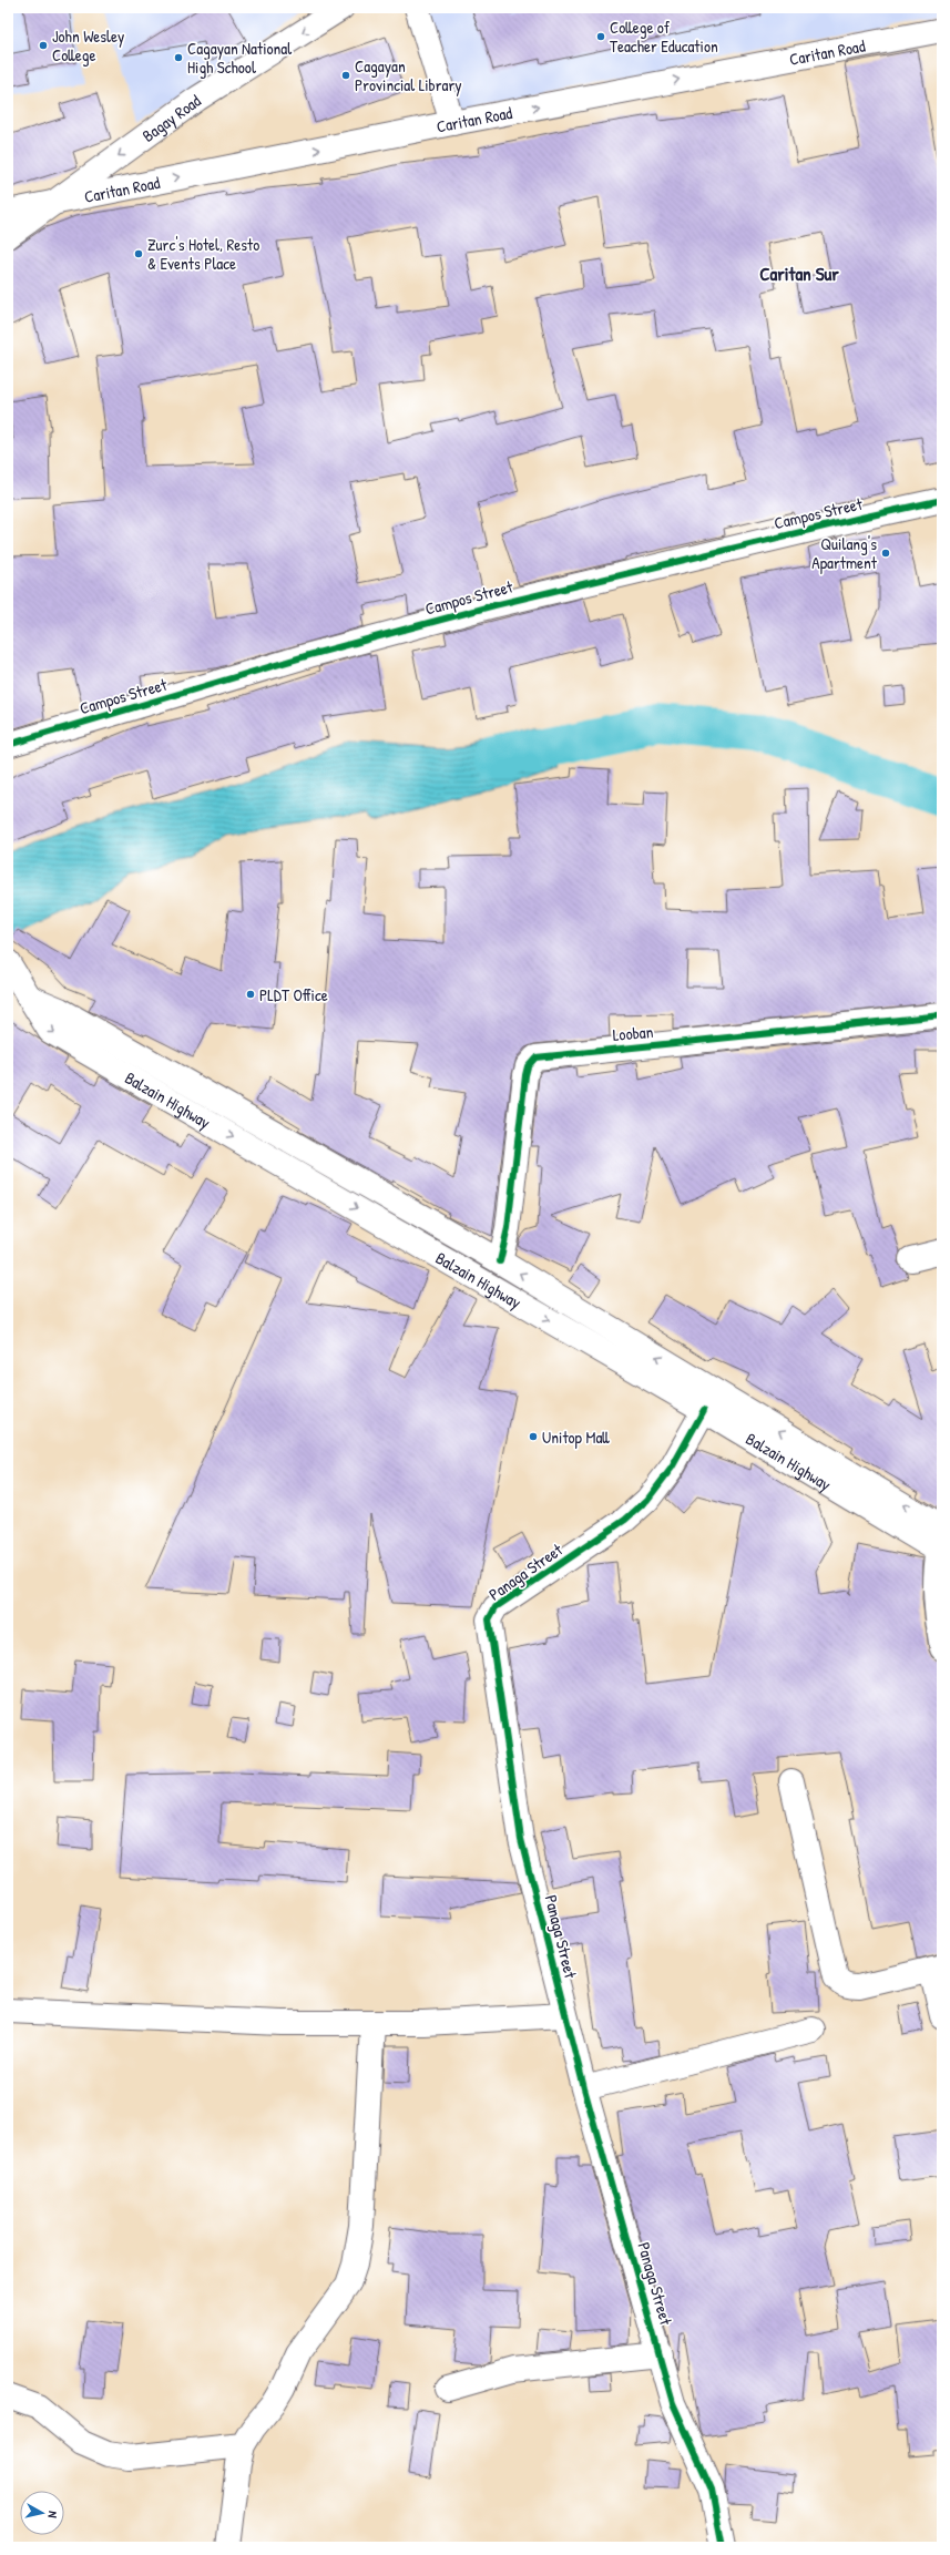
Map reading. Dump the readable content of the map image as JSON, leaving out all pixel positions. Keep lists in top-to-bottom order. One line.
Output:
{"streets":{"street":["Caritan Road","Bagay Road","Campos Street","Looban","Balzain Highway","Panaga Street"]},"crossings":[["Caritan Road","Bagay Road"],["Looban","Balzain Highway"],["Balzain Highway","Panaga Street"]],"one_way":["Caritan Road","Bagay Road"],"districts":["Caritan Sur"],"places":["College of Teacher Education","John Wesley College","Cagayan National High School","Cagayan Provincial Library","Zurc's Hotel, Resto & Events Place","Quilang's Apartment","PLDT Office","Unitop Mall"],"north":"right"}
